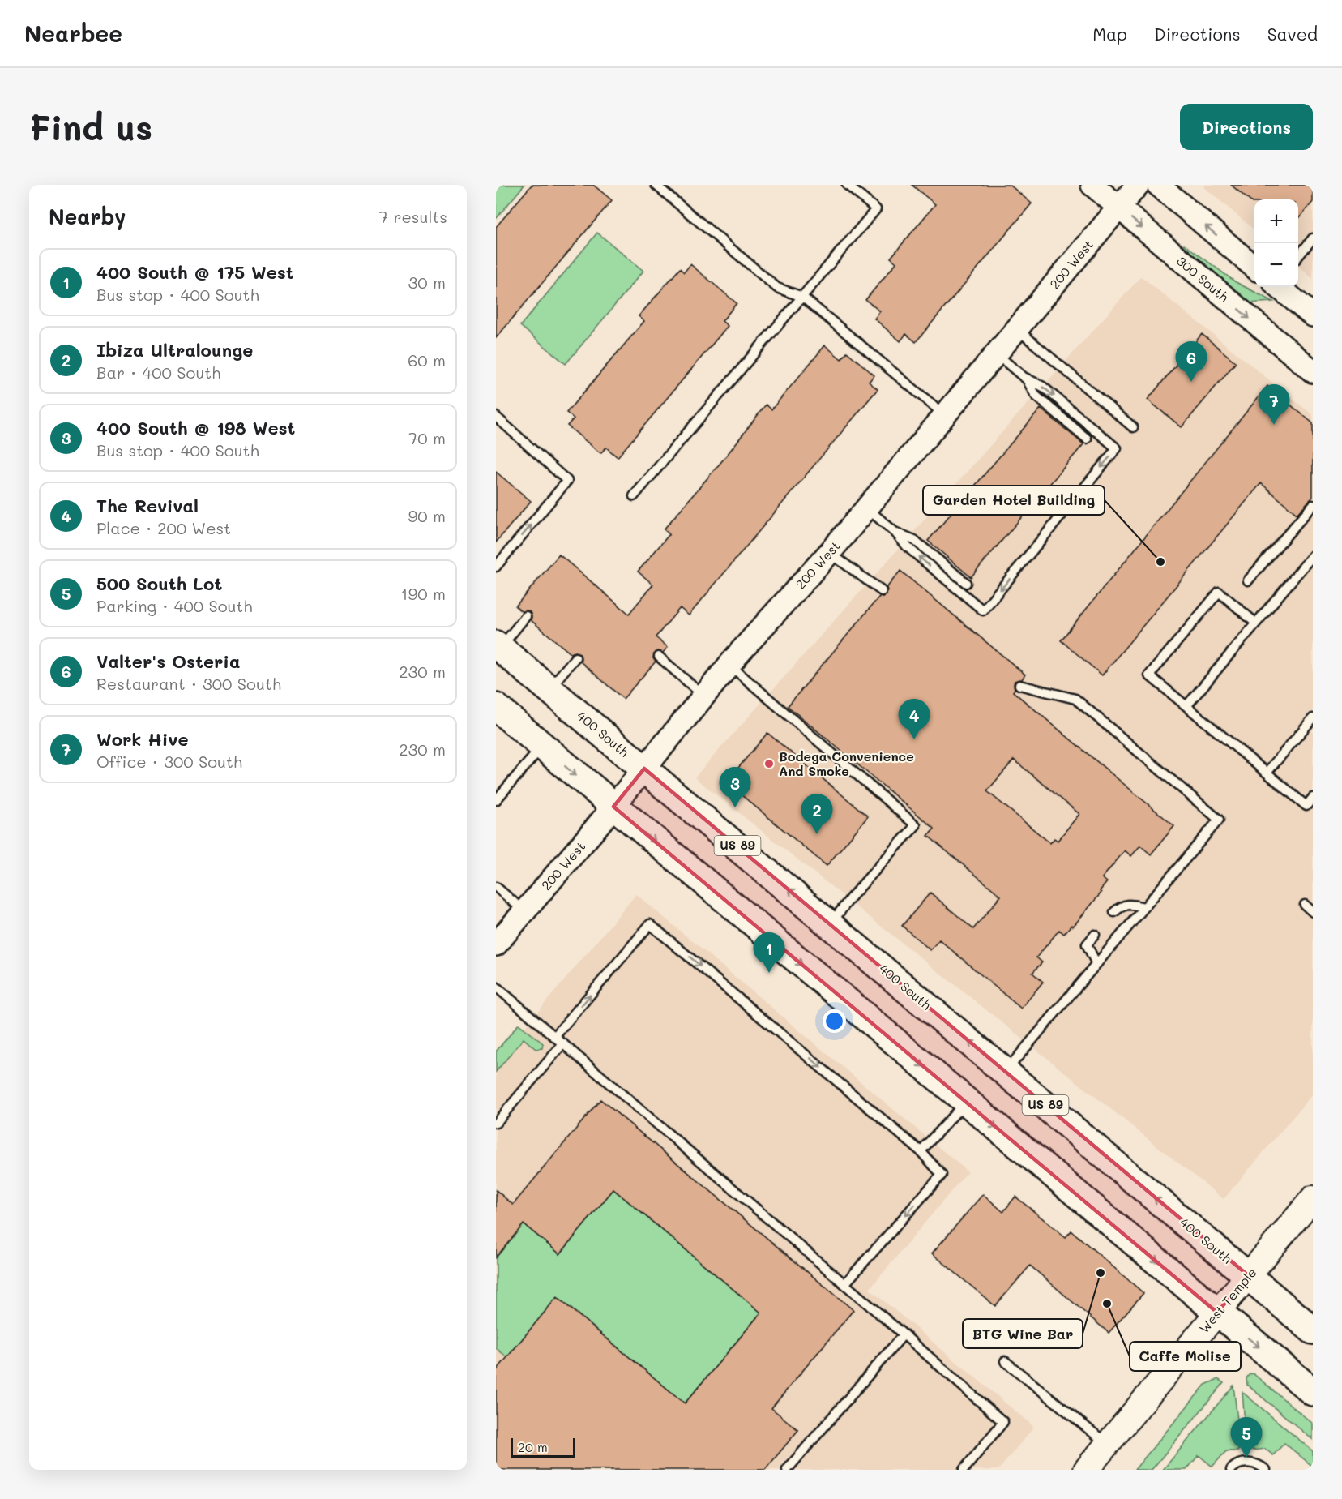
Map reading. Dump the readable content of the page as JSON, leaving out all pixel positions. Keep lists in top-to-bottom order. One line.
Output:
{"streets":{"main road":["400 South","US 89","West Temple"],"street":["200 West","300 South"]},"crossings":[["200 West","300 South"],["200 West","400 South"],["400 South","West Temple"]],"places":["Garden Hotel Building","Bodega Convenience And Smoke","BTG Wine Bar","Caffe Molise"],"scale_bar":"20 m","page":{"header":"Nearbee","nav":["Map","Directions","Saved"],"buttons":"Directions","title":"Find us","heading":["Nearby","7 results"],"map_buttons":["+","−"],"list":[{"mark":"1","name":"400 South @ 175 West","note":"Bus stop · 400 South","value":"30 m"},{"mark":"2","name":"Ibiza Ultralounge","note":"Bar · 400 South","value":"60 m"},{"mark":"3","name":"400 South @ 198 West","note":"Bus stop · 400 South","value":"70 m"},{"mark":"4","name":"The Revival","note":"Place · 200 West","value":"90 m"},{"mark":"5","name":"500 South Lot","note":"Parking · 400 South","value":"190 m"},{"mark":"6","name":"Valter's Osteria","note":"Restaurant · 300 South","value":"230 m"},{"mark":"7","name":"Work Hive","note":"Office · 300 South","value":"230 m"}],"pins":["6","7","4","3","2","1","5"],"scale":"20 m"}}
